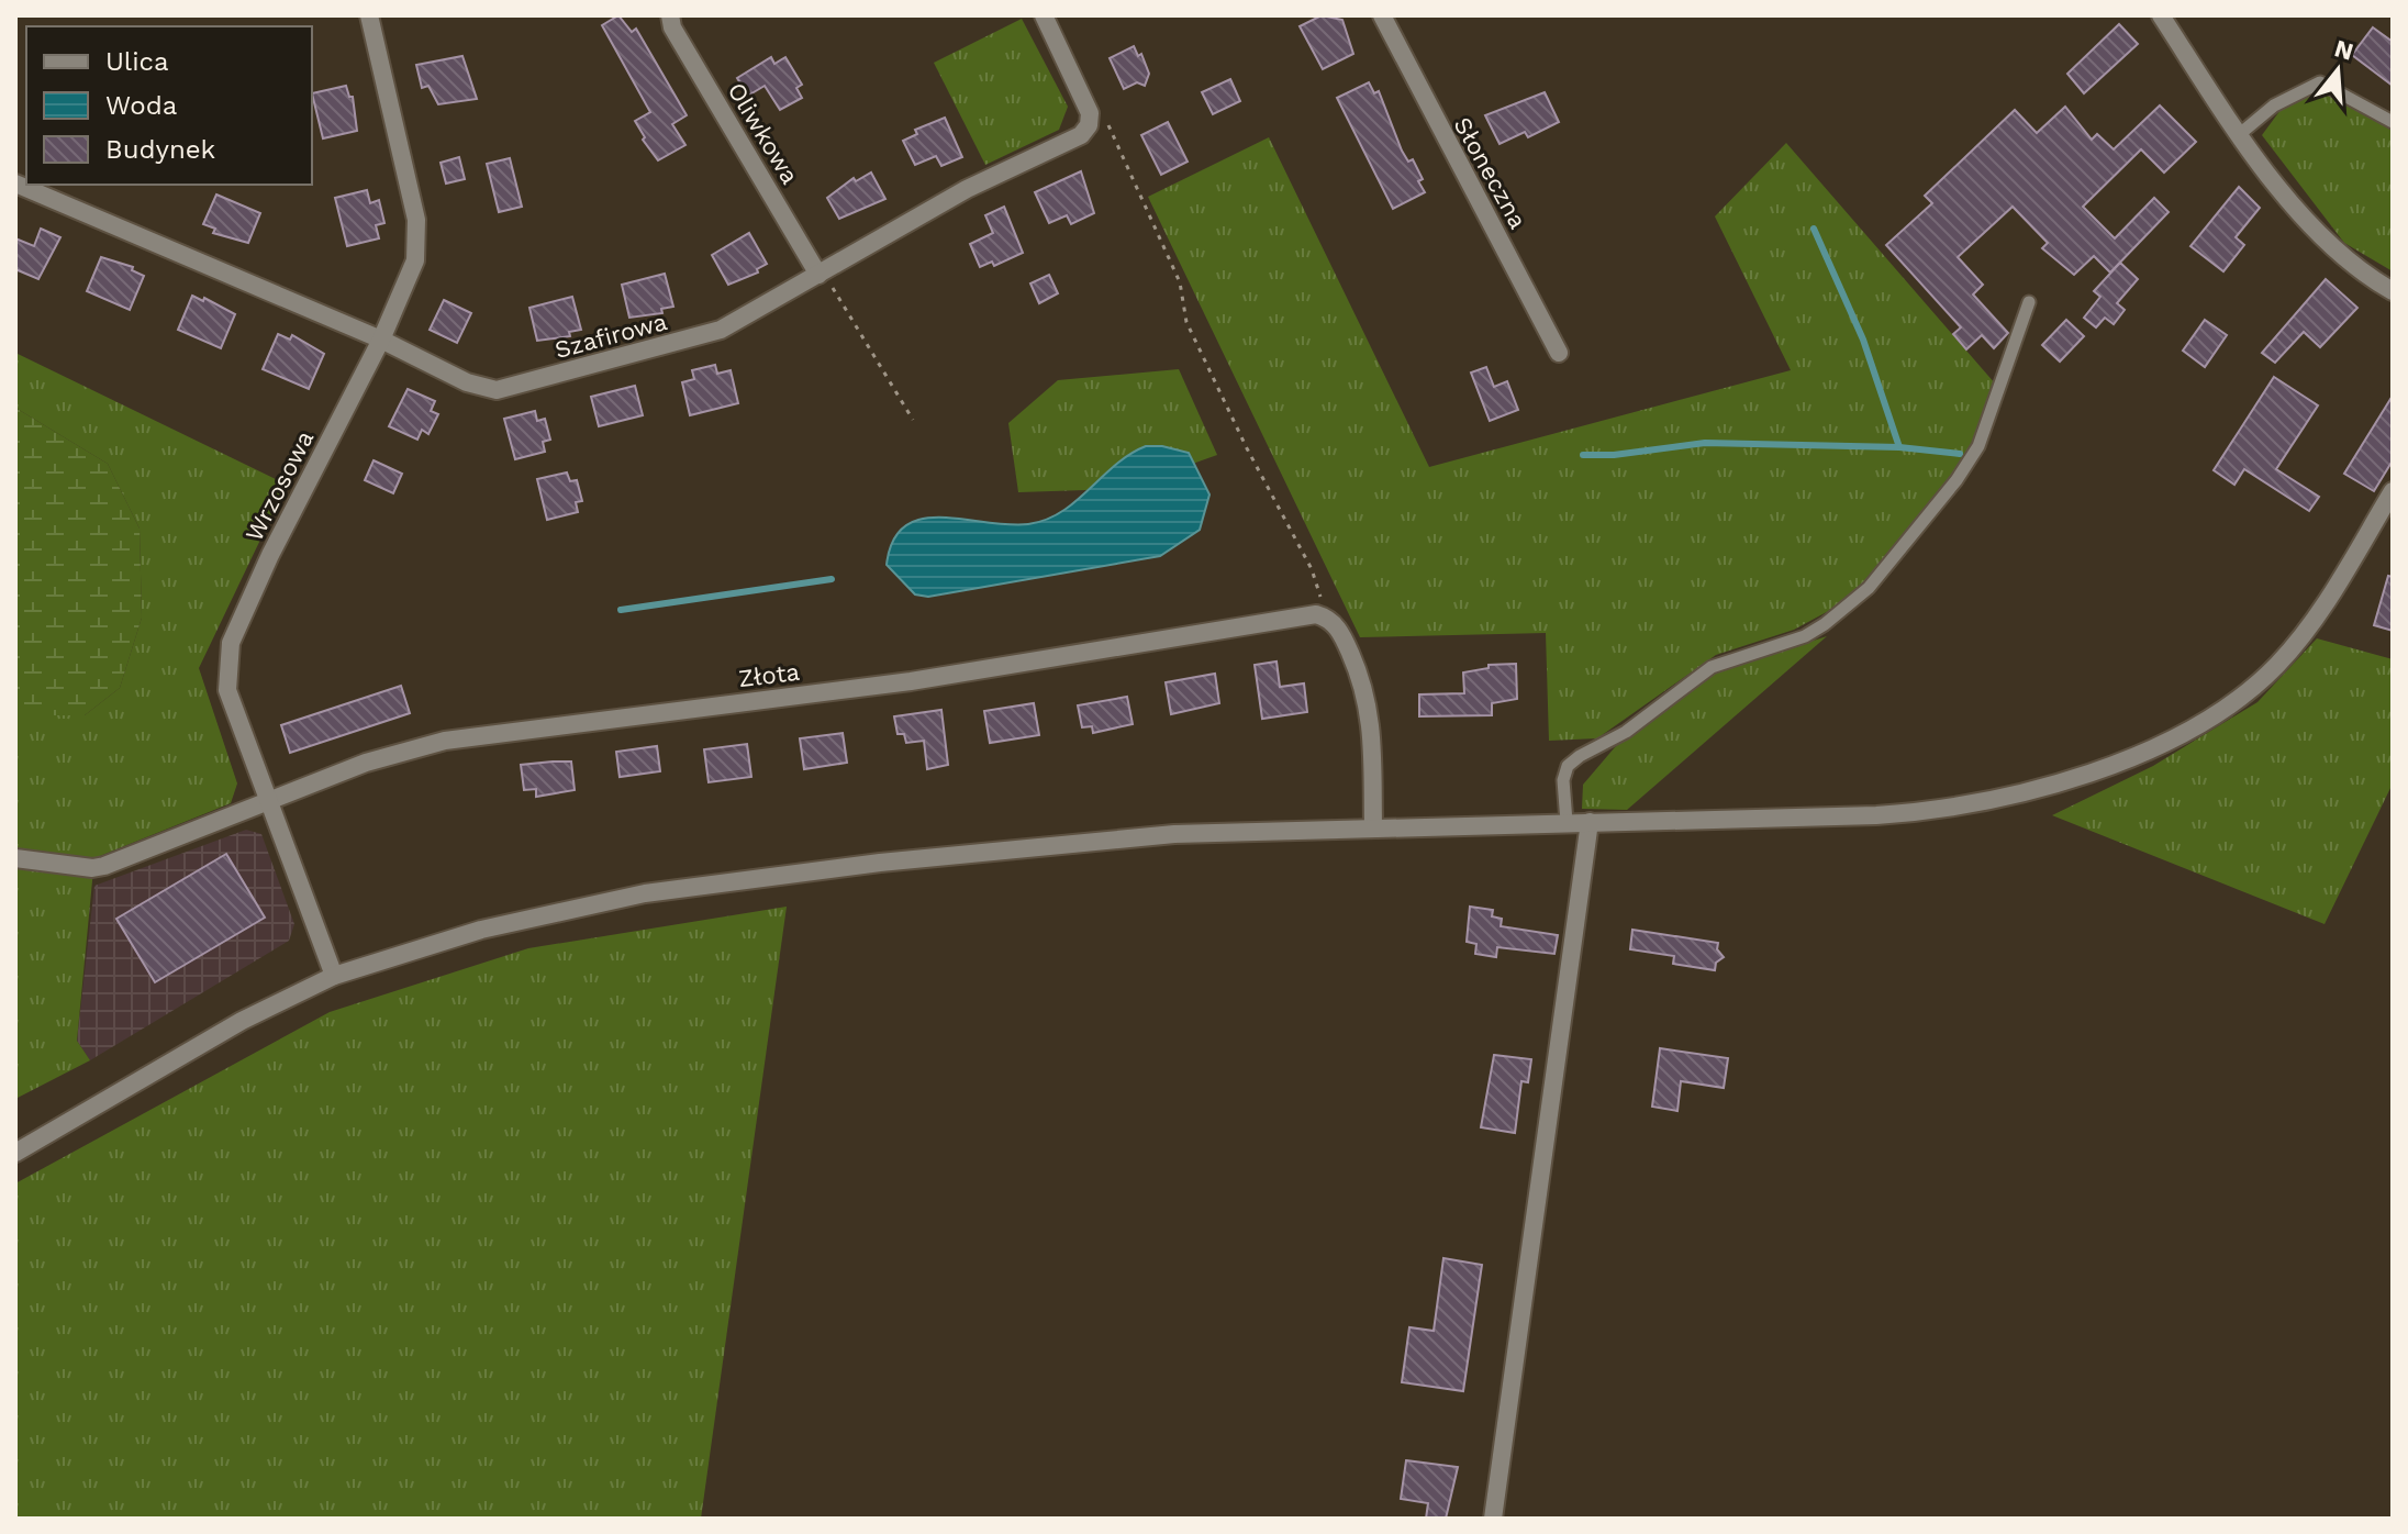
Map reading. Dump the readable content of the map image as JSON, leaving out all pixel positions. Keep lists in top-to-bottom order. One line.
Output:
{"streets":{"street":["Oliwkowa","Słoneczna","Szafirowa","Wrzosowa","Złota"]},"crossings":[["Oliwkowa","Szafirowa"],["Szafirowa","Wrzosowa"],["Wrzosowa","Złota"]],"legend":["Ulica","Woda","Budynek"],"north":"top"}
